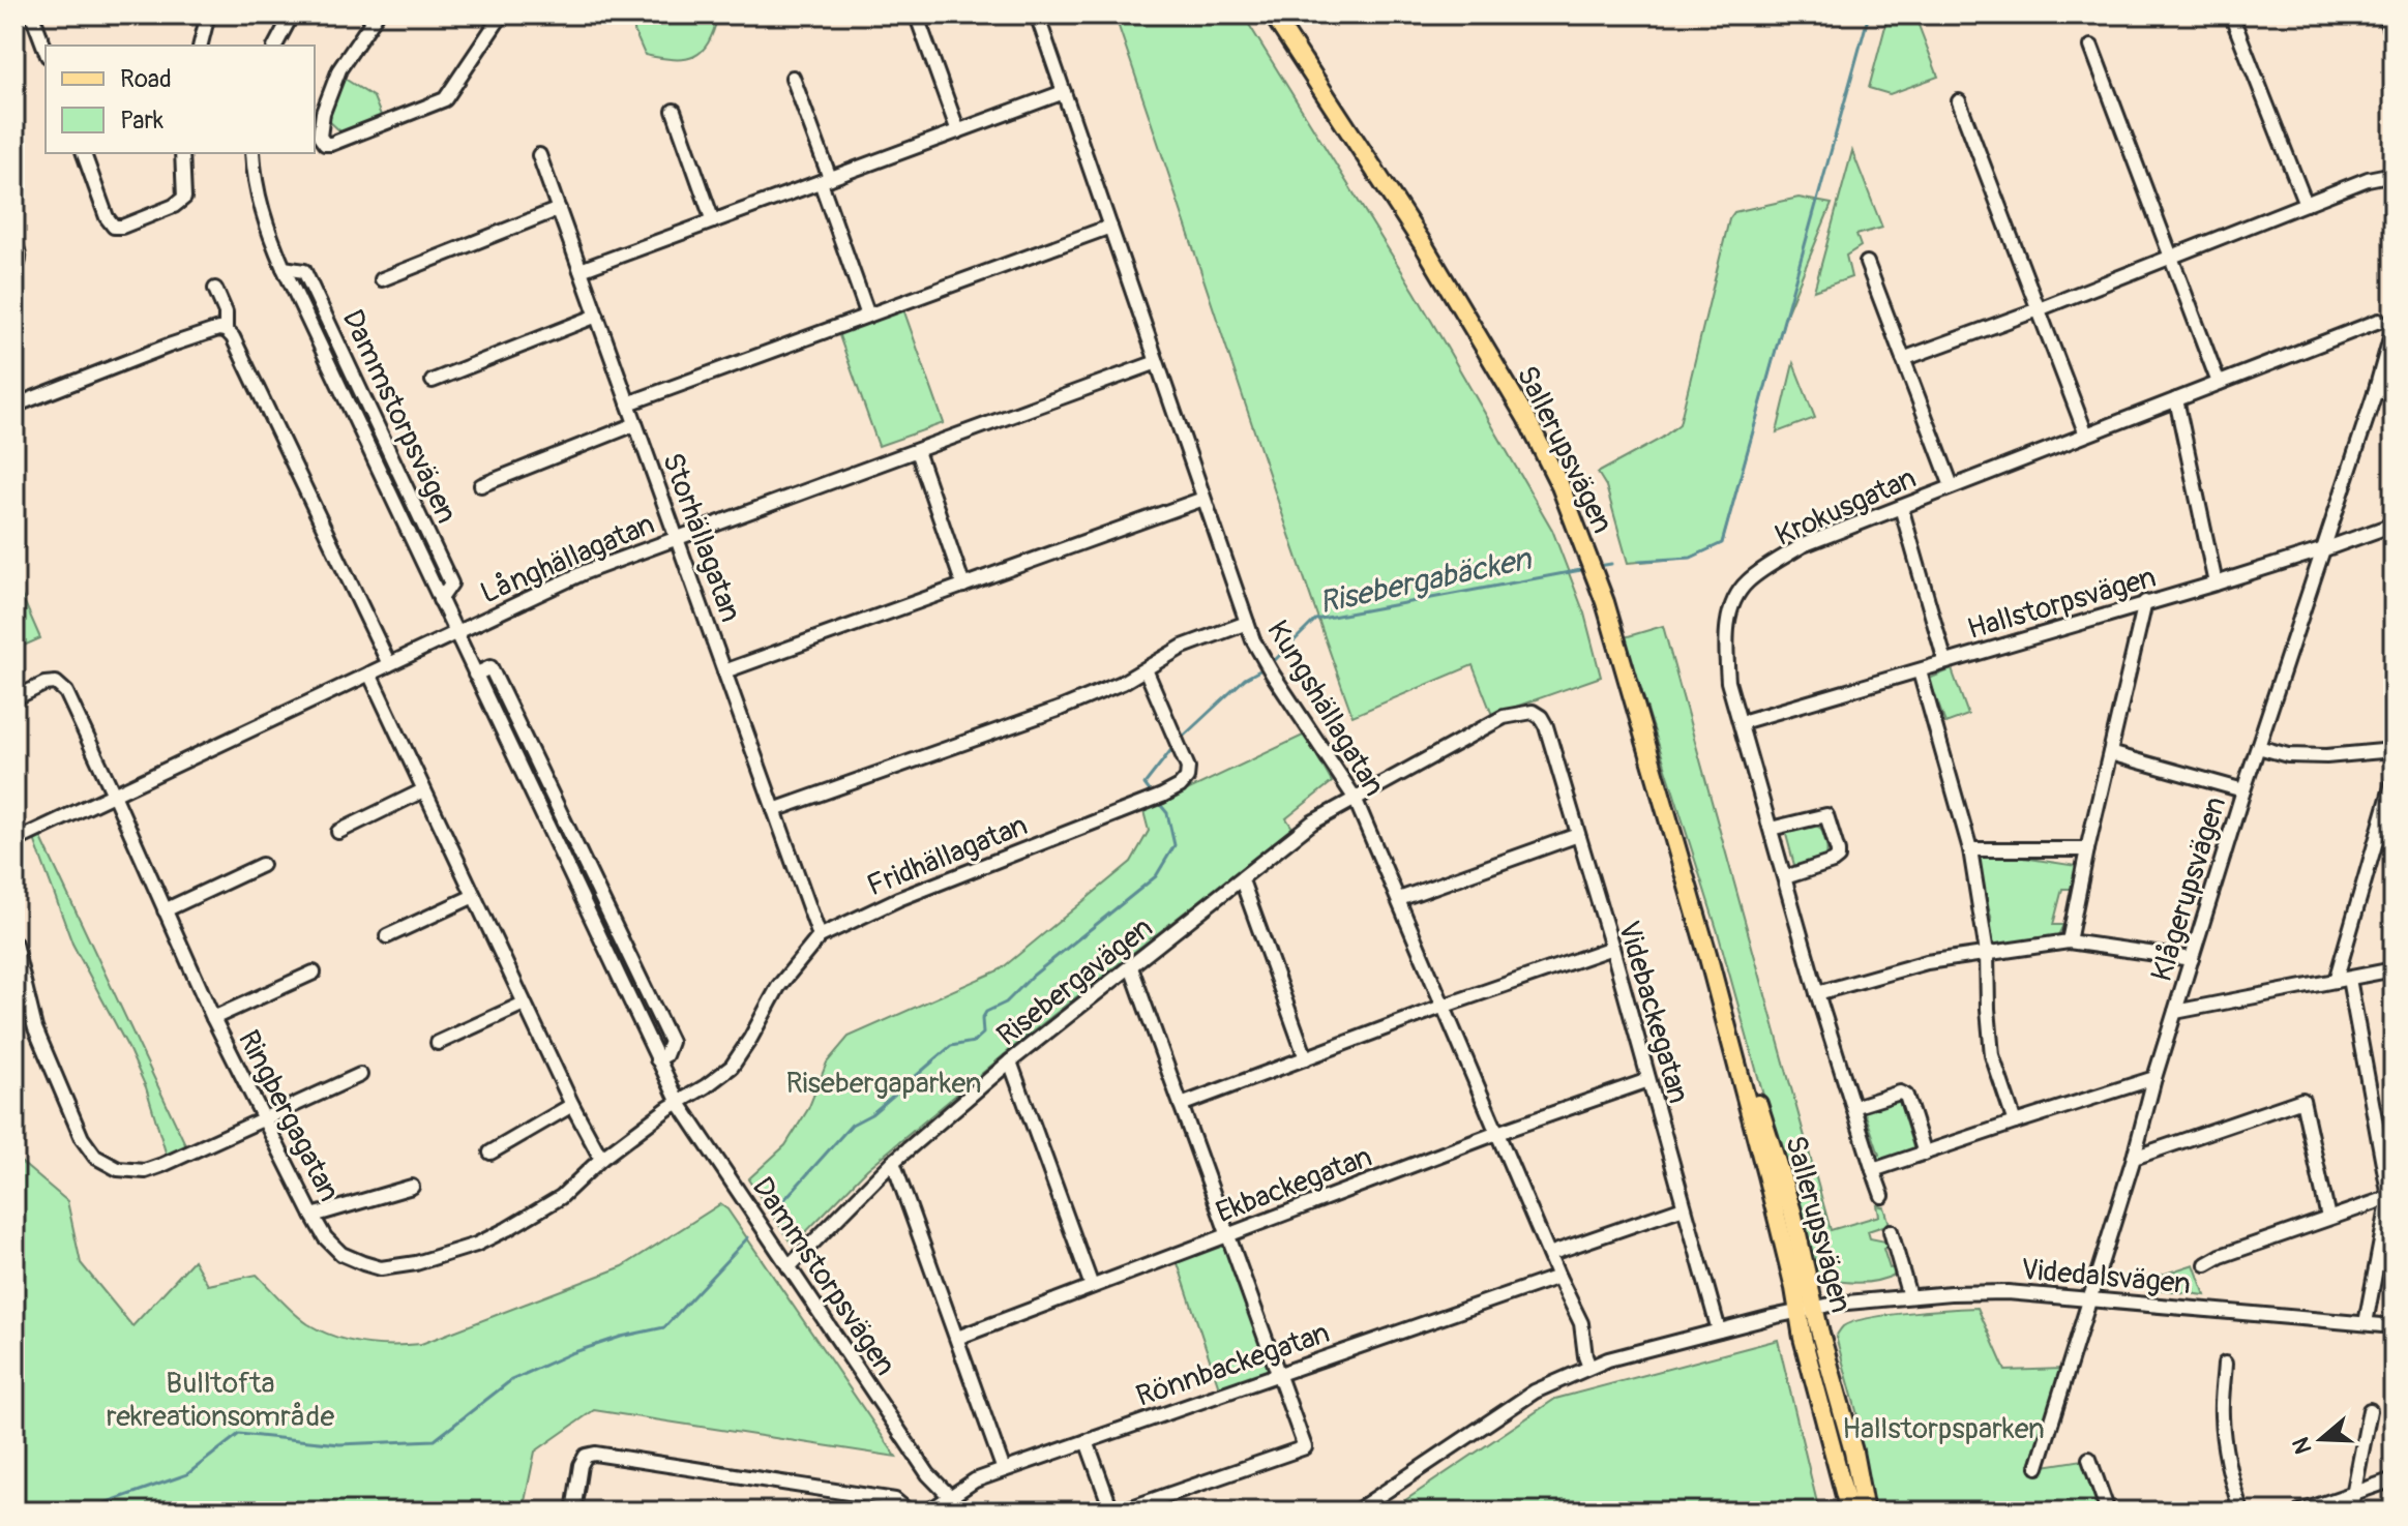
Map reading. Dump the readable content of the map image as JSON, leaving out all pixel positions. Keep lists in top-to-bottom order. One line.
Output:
{"streets":{"main road":["Sallerupsvägen"],"street":["Dammstorpsvägen","Krokusgatan","Storhällagatan","Långhällagatan","Hallstorpsvägen","Kungshällagatan","Fridhällagatan","Klågerupsvägen","Risebergavägen","Videbackegatan","Ringbergagatan","Ekbackegatan","Videdalsvägen","Rönnbackegatan"]},"crossings":[["Dammstorpsvägen","Långhällagatan"],["Dammstorpsvägen","Fridhällagatan"],["Dammstorpsvägen","Risebergavägen"],["Dammstorpsvägen","Ringbergagatan"],["Dammstorpsvägen","Rönnbackegatan"],["Sallerupsvägen","Videdalsvägen"],["Krokusgatan","Hallstorpsvägen"],["Storhällagatan","Långhällagatan"],["Storhällagatan","Fridhällagatan"],["Långhällagatan","Kungshällagatan"],["Långhällagatan","Ringbergagatan"],["Hallstorpsvägen","Klågerupsvägen"],["Kungshällagatan","Risebergavägen"],["Kungshällagatan","Ekbackegatan"],["Kungshällagatan","Rönnbackegatan"],["Fridhällagatan","Ringbergagatan"],["Klågerupsvägen","Videdalsvägen"],["Risebergavägen","Videbackegatan"],["Videbackegatan","Ekbackegatan"]],"water":["Risebergabäcken"],"parks":["Risebergaparken","Bulltofta rekreationsområde","Hallstorpsparken"],"legend":["Road","Park"],"north":"left"}
